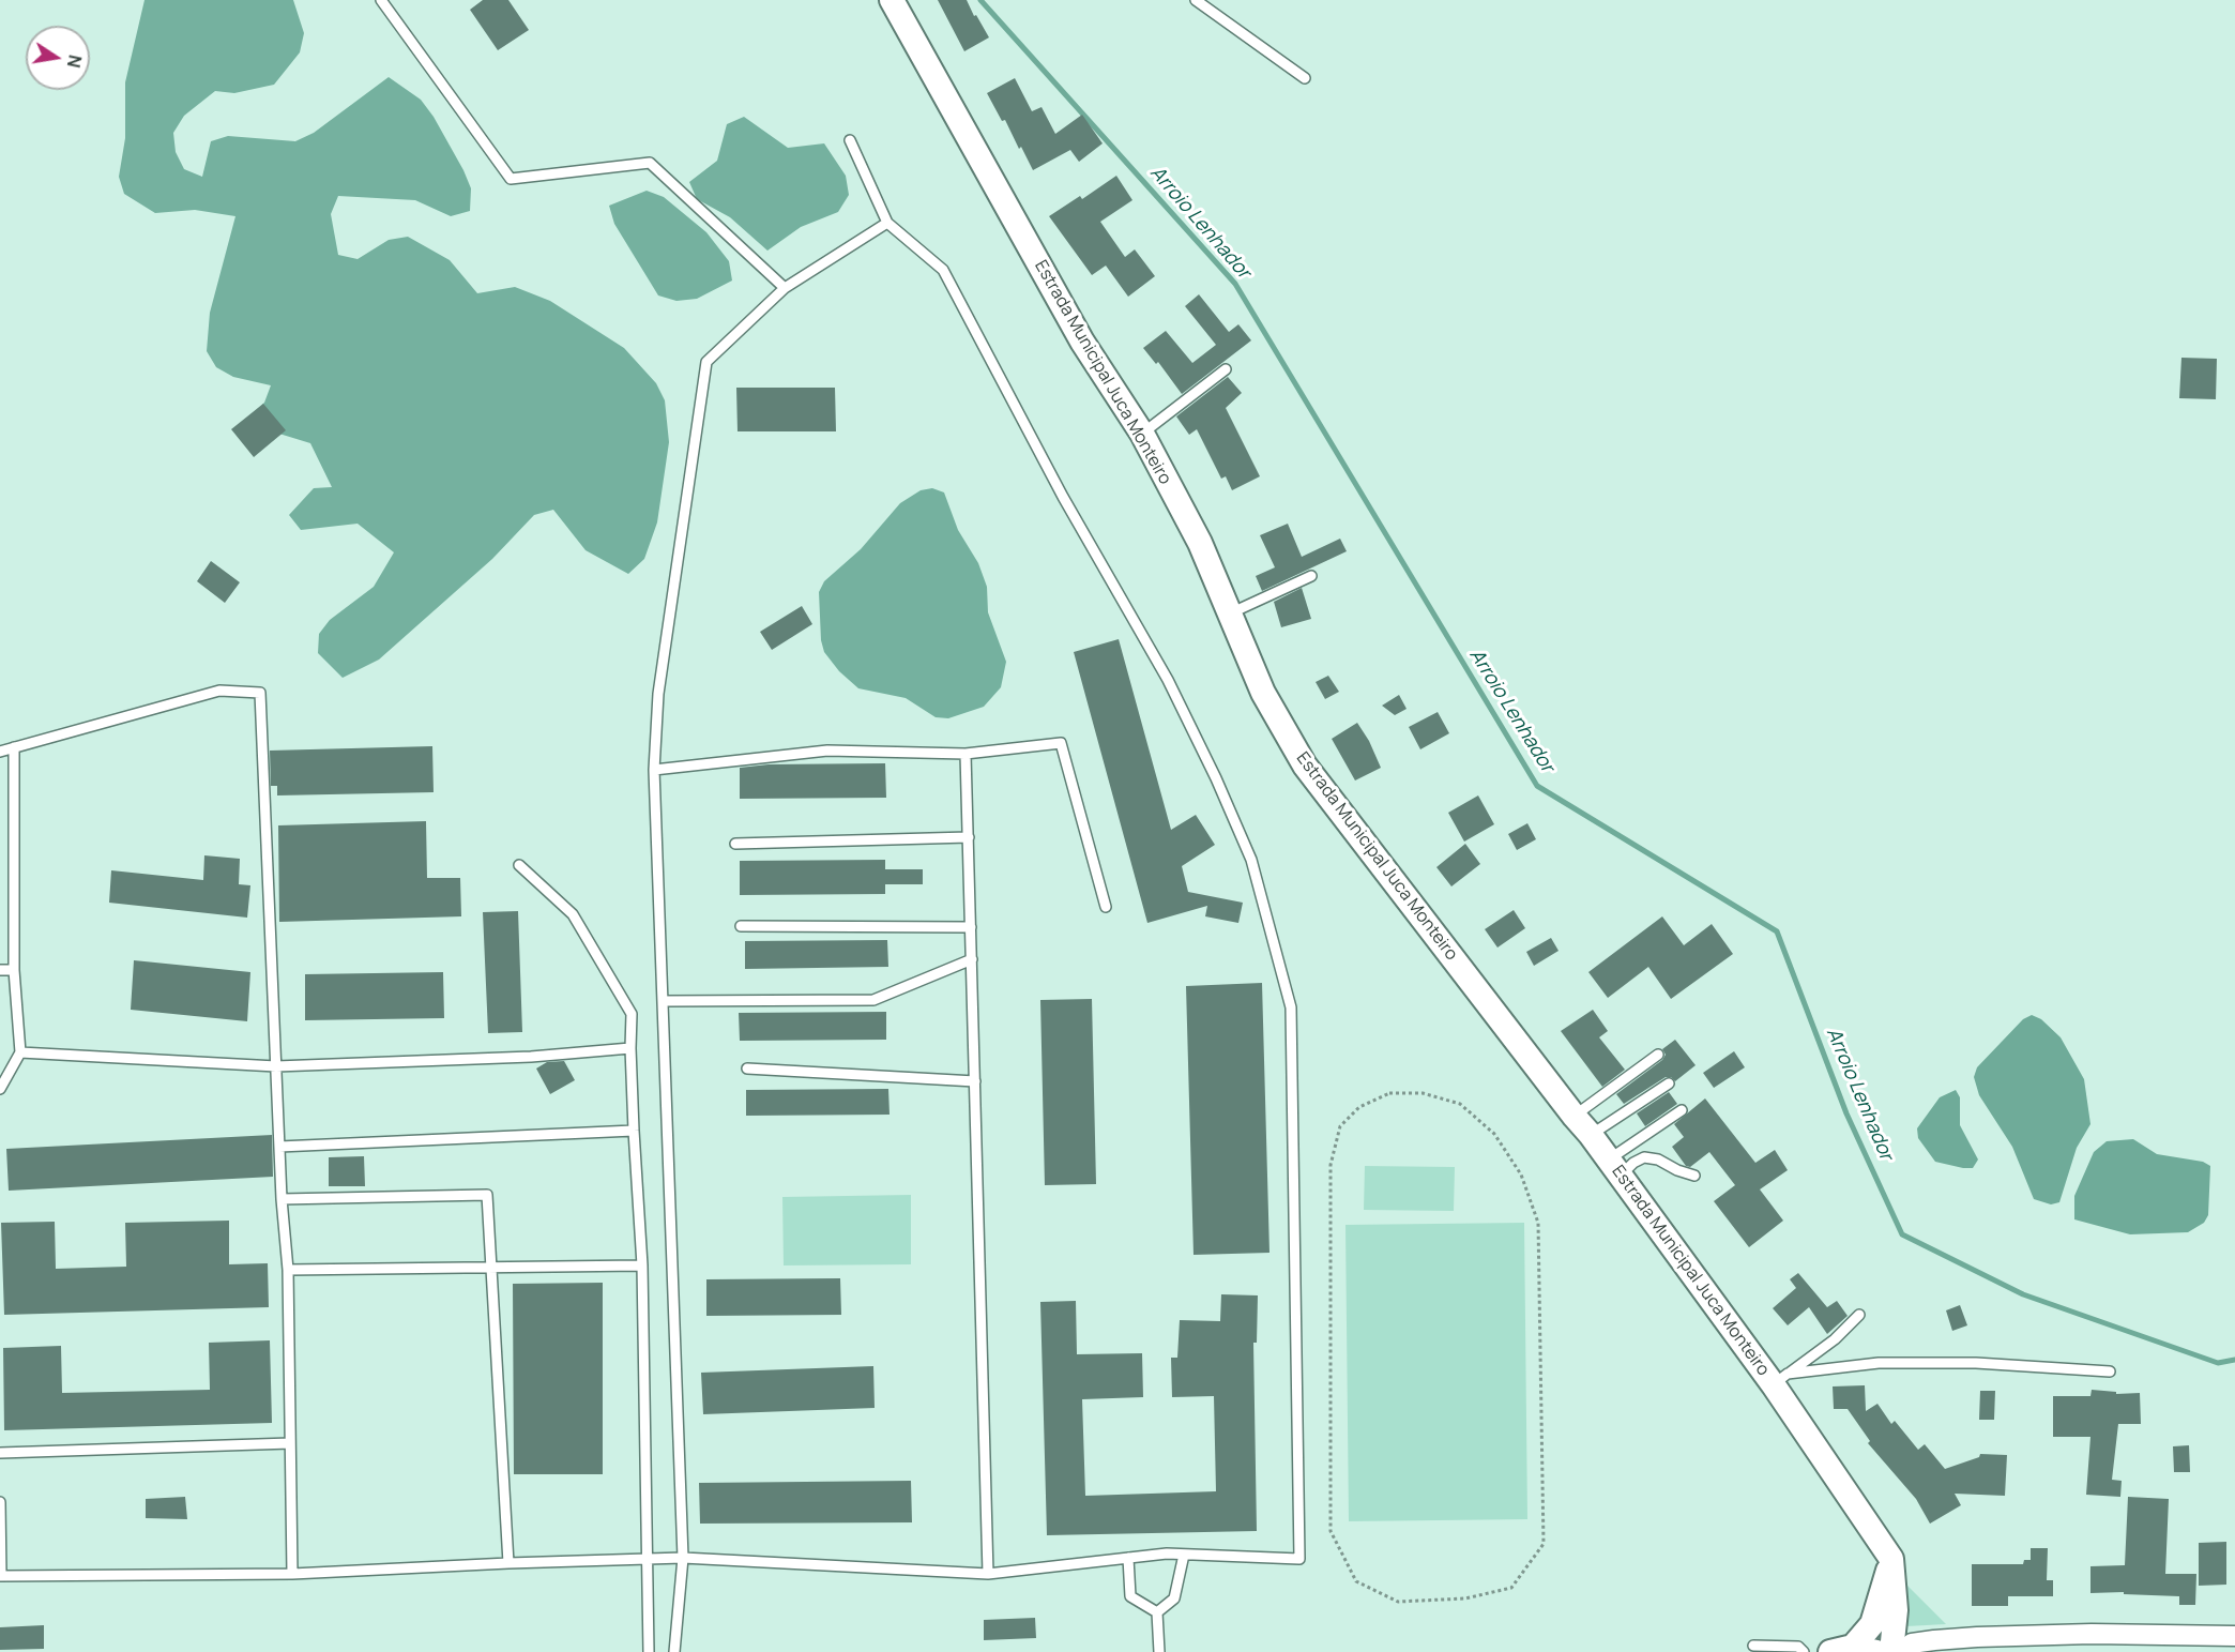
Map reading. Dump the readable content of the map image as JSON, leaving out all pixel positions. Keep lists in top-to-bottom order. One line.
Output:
{"streets":{"street":["Estrada Municipal Juca Monteiro"]},"water":["Arroio Lenhador"],"north":"right"}
